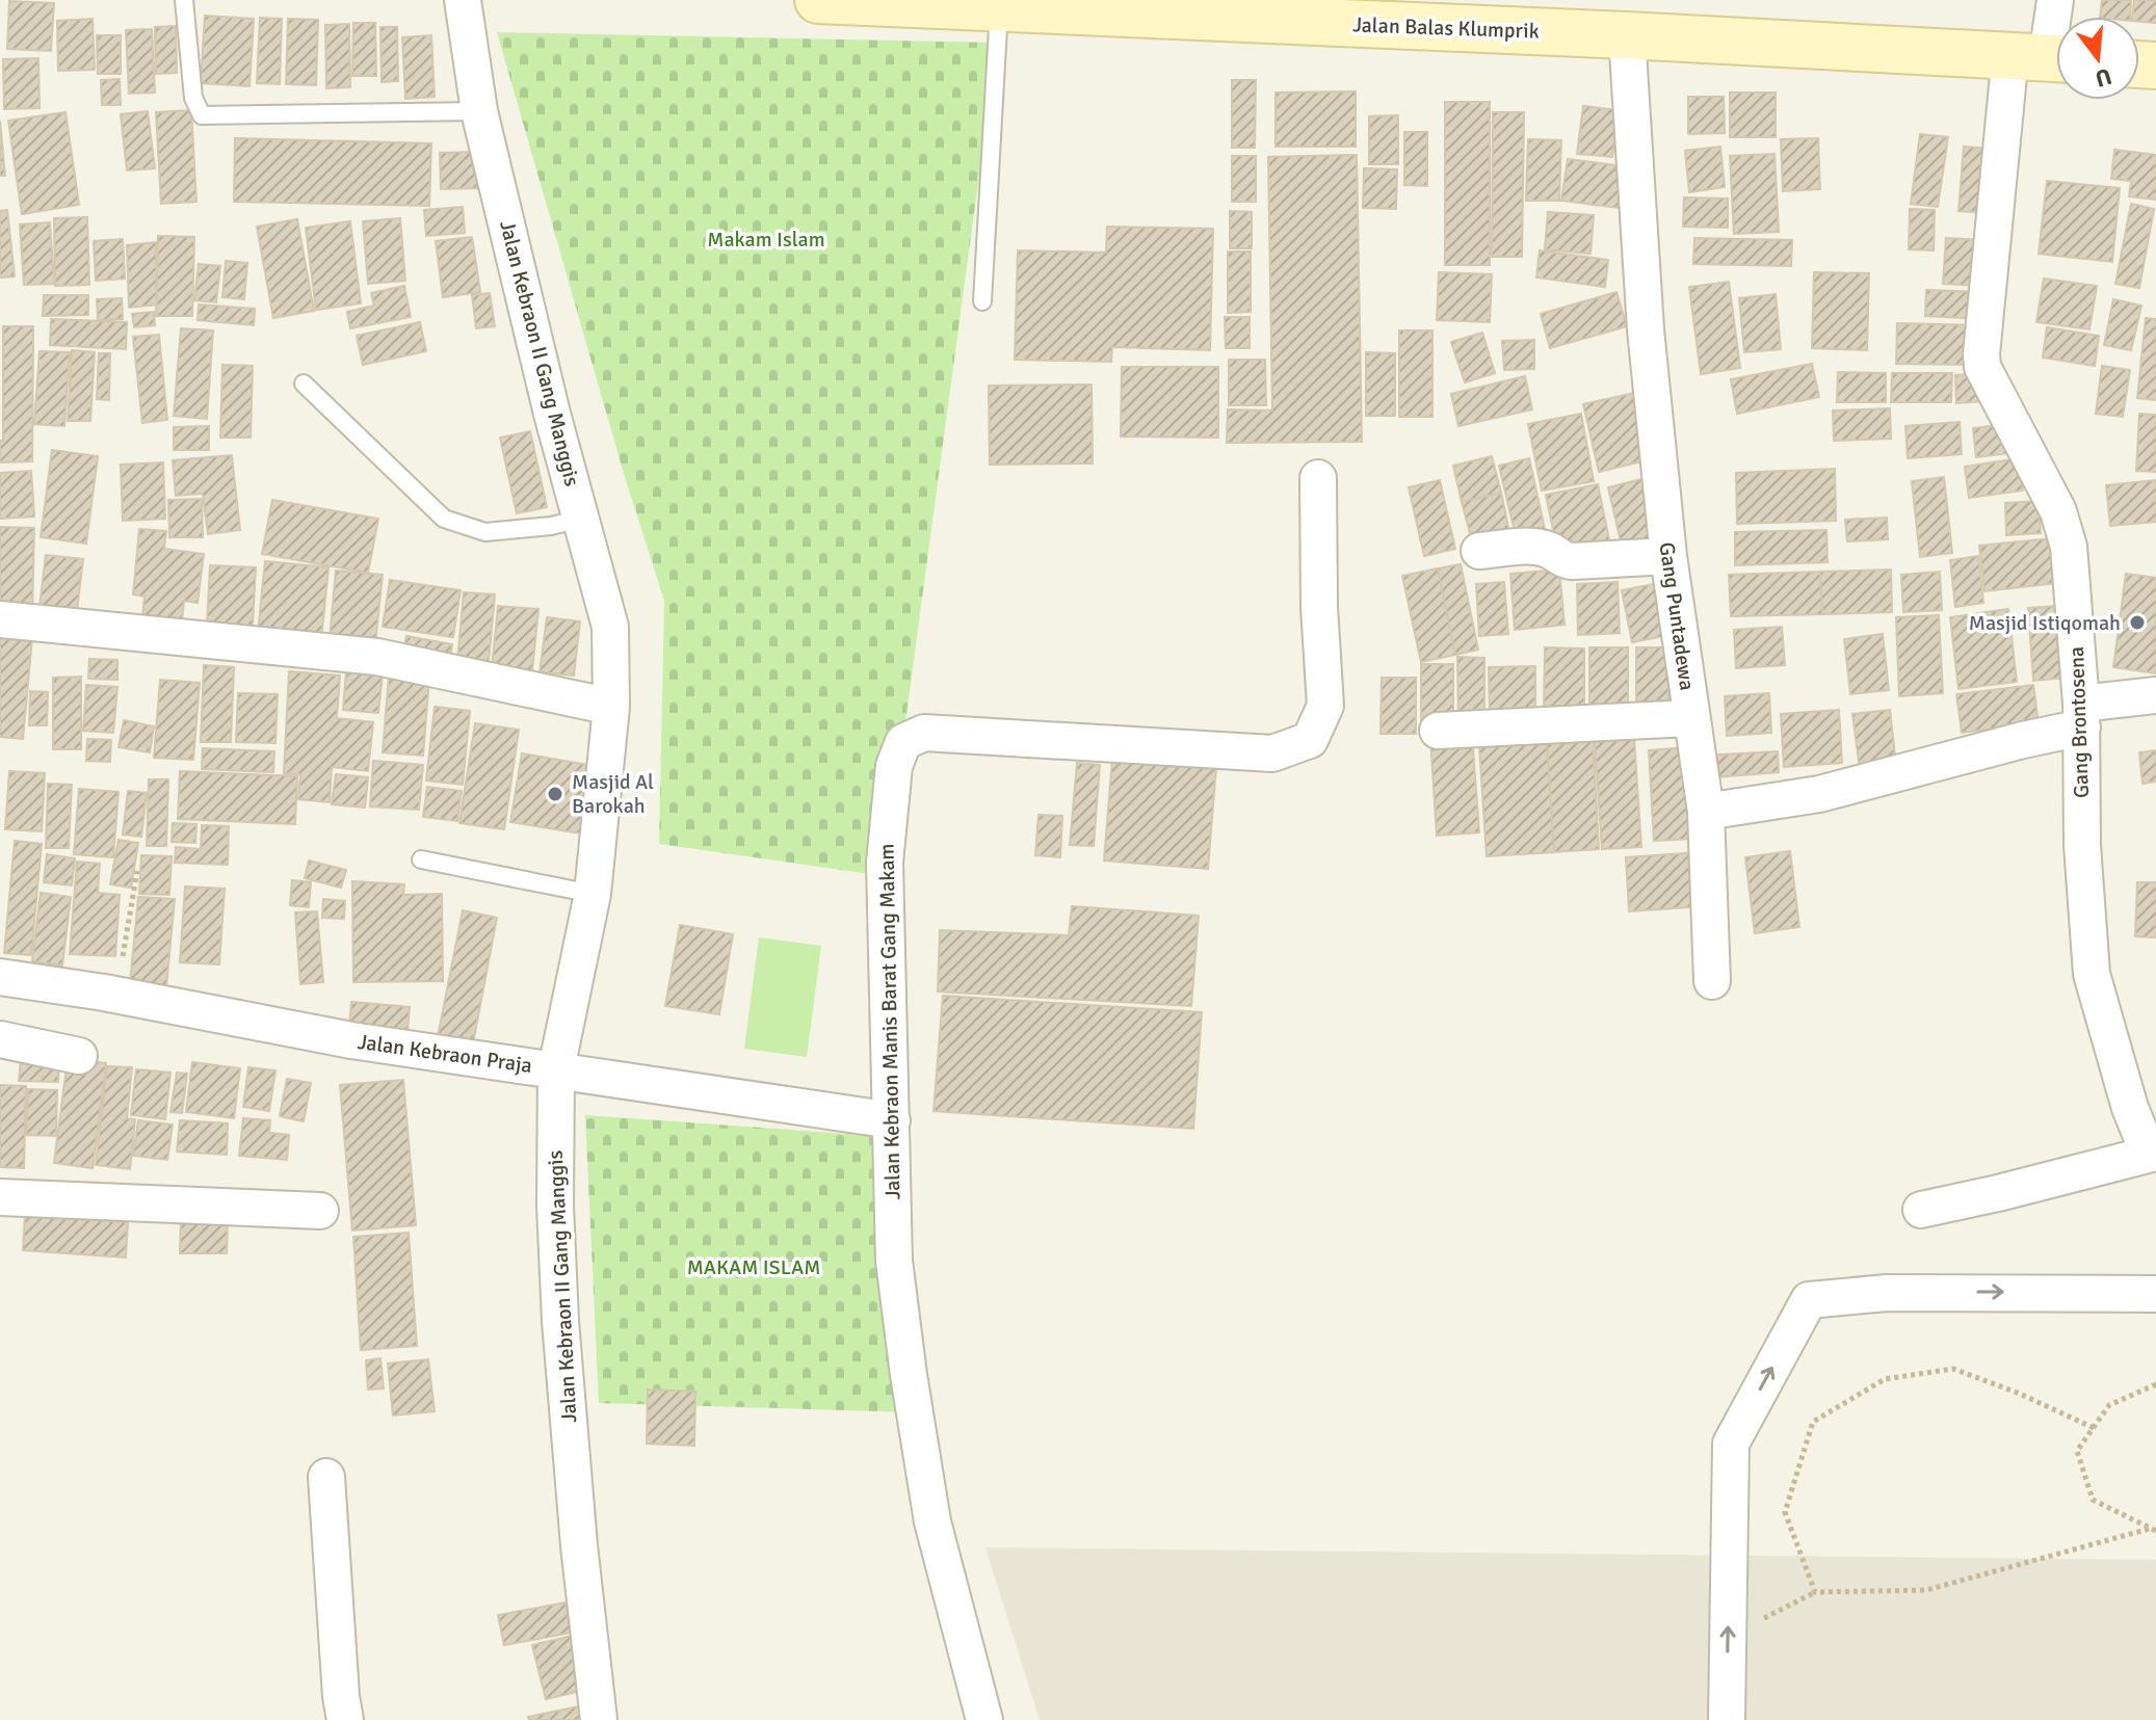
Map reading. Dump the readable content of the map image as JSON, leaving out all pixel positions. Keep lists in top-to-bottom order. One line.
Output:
{"streets":{"street":["Jalan Balas Klumprik","Jalan Kebraon II Gang Manggis","Gang Puntadewa","Gang Brontosena","Jalan Kebraon Manis Barat Gang Makam","Jalan Kebraon Praja"]},"crossings":[["Jalan Balas Klumprik","Gang Puntadewa"],["Jalan Balas Klumprik","Gang Brontosena"],["Jalan Kebraon II Gang Manggis","Jalan Kebraon Praja"],["Jalan Kebraon Manis Barat Gang Makam","Jalan Kebraon Praja"]],"parks":["Makam Islam","MAKAM ISLAM"],"places":["Masjid Istiqomah","Masjid Al Barokah"],"north":"bottom"}
